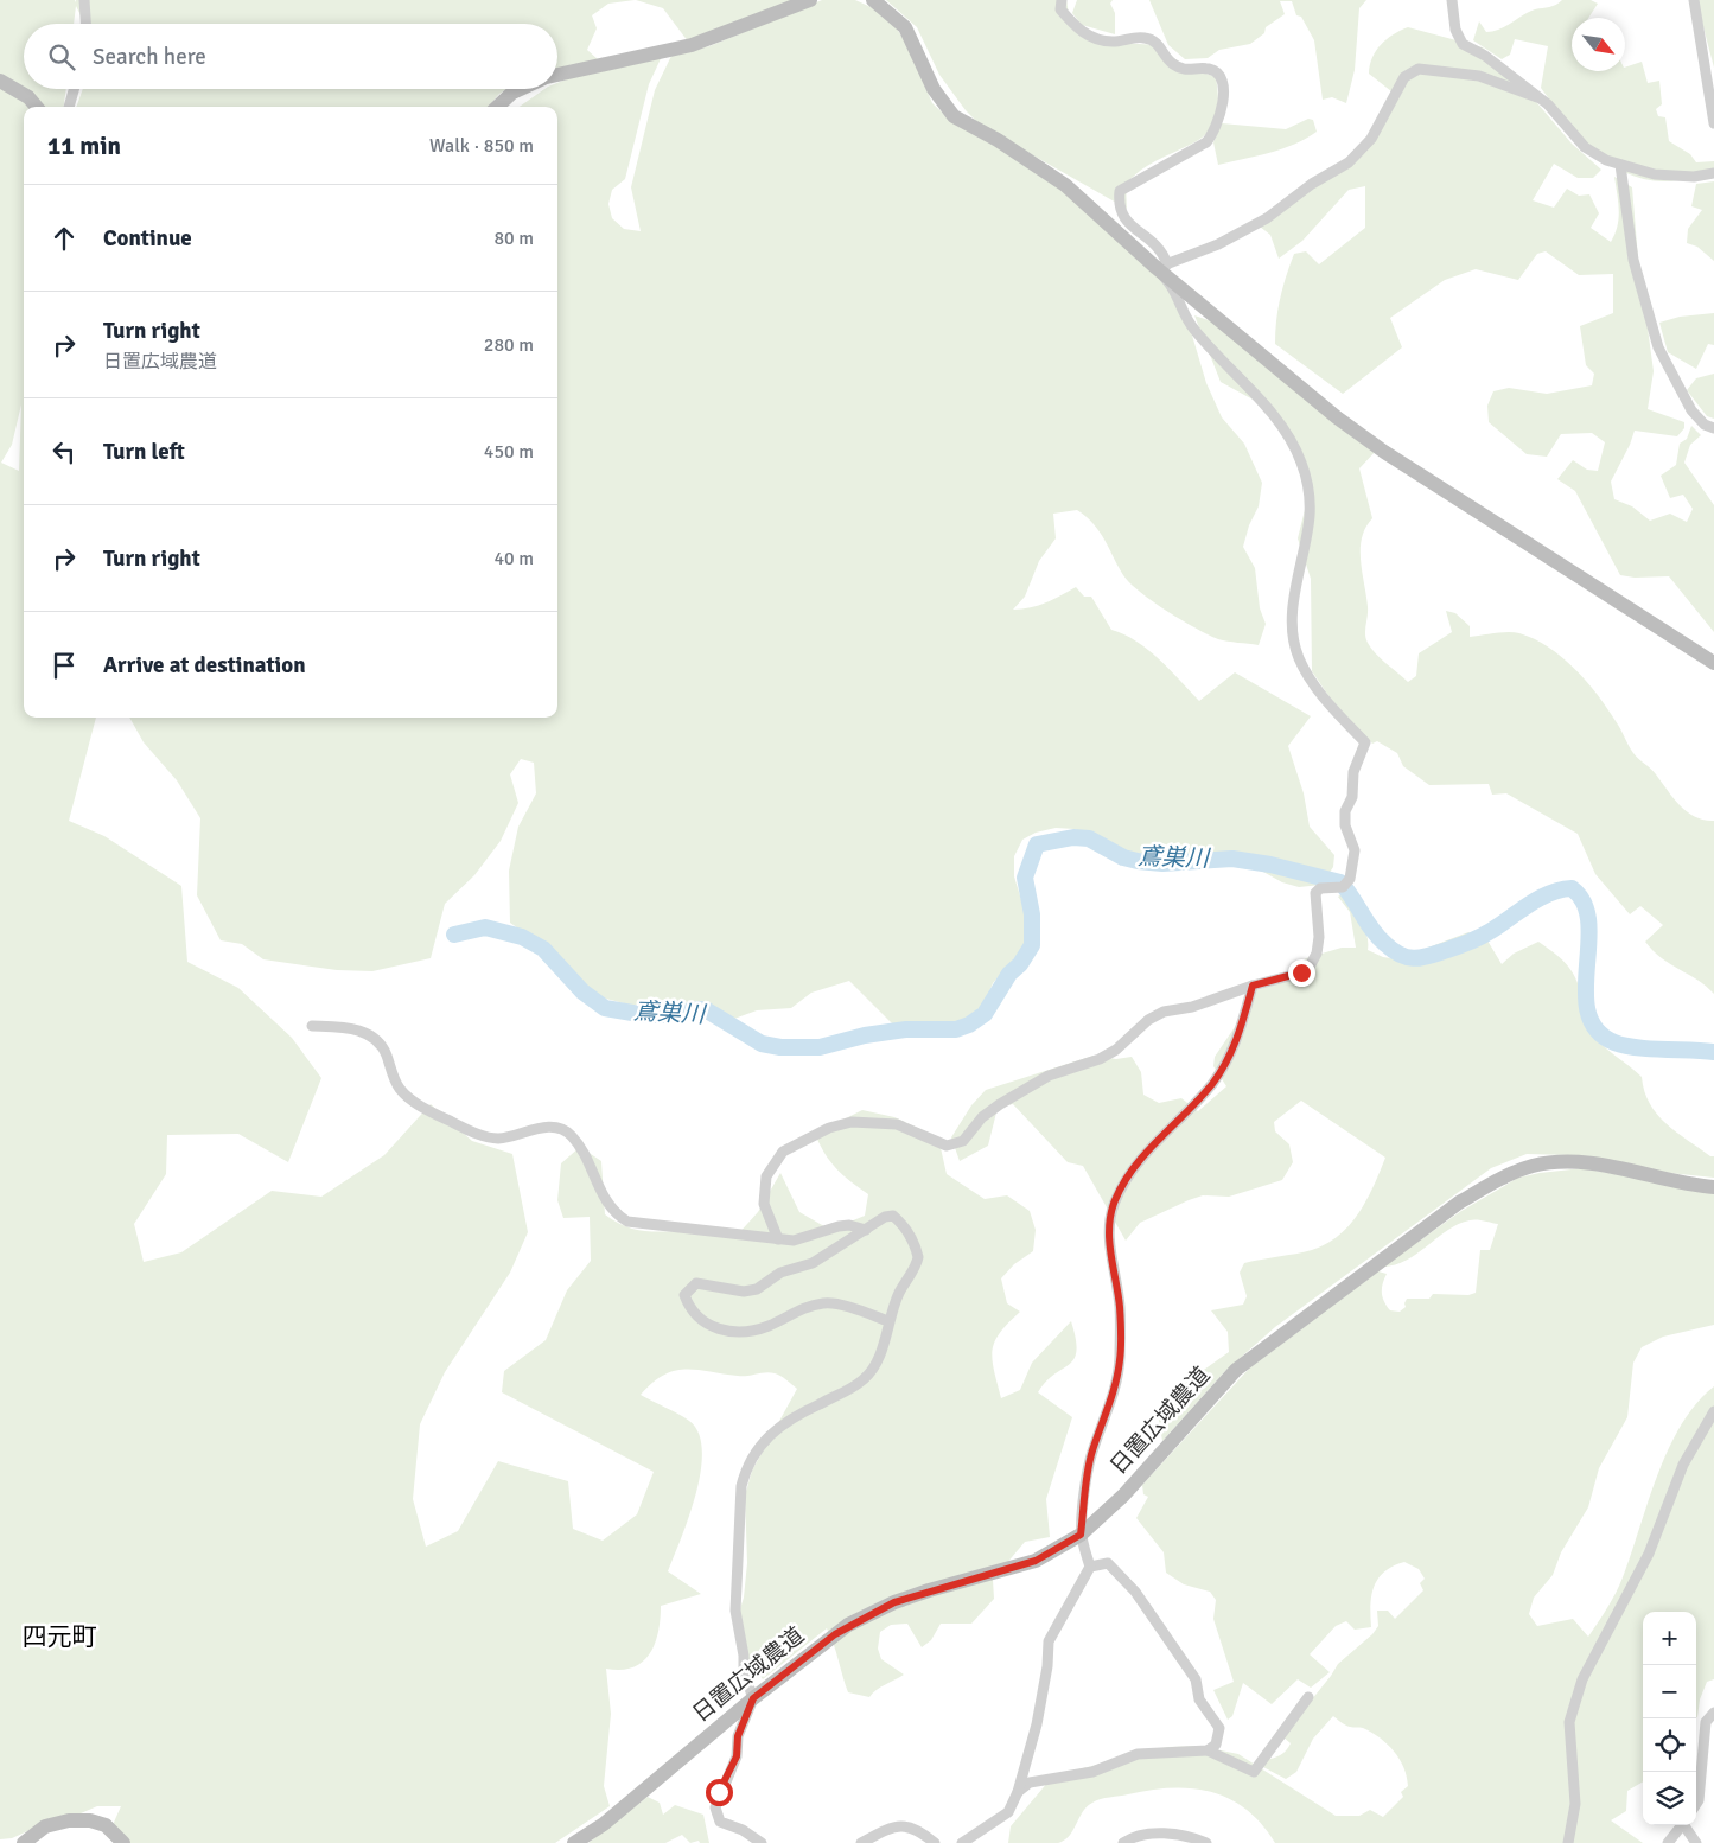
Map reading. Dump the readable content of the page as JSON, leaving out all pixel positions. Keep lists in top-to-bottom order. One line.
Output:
{"streets":{"street":["日置広域農道"]},"districts":["四元町"],"water":["鳶巣川"],"north":"bottom right","page":{"search":"Search here","heading":["11 min","Walk · 850 m"],"list":[["Continue","80 m"],["Turn right","日置広域農道","280 m"],["Turn left","450 m"],["Turn right","40 m"],"Arrive at destination"],"map_buttons":["+","−"]}}
